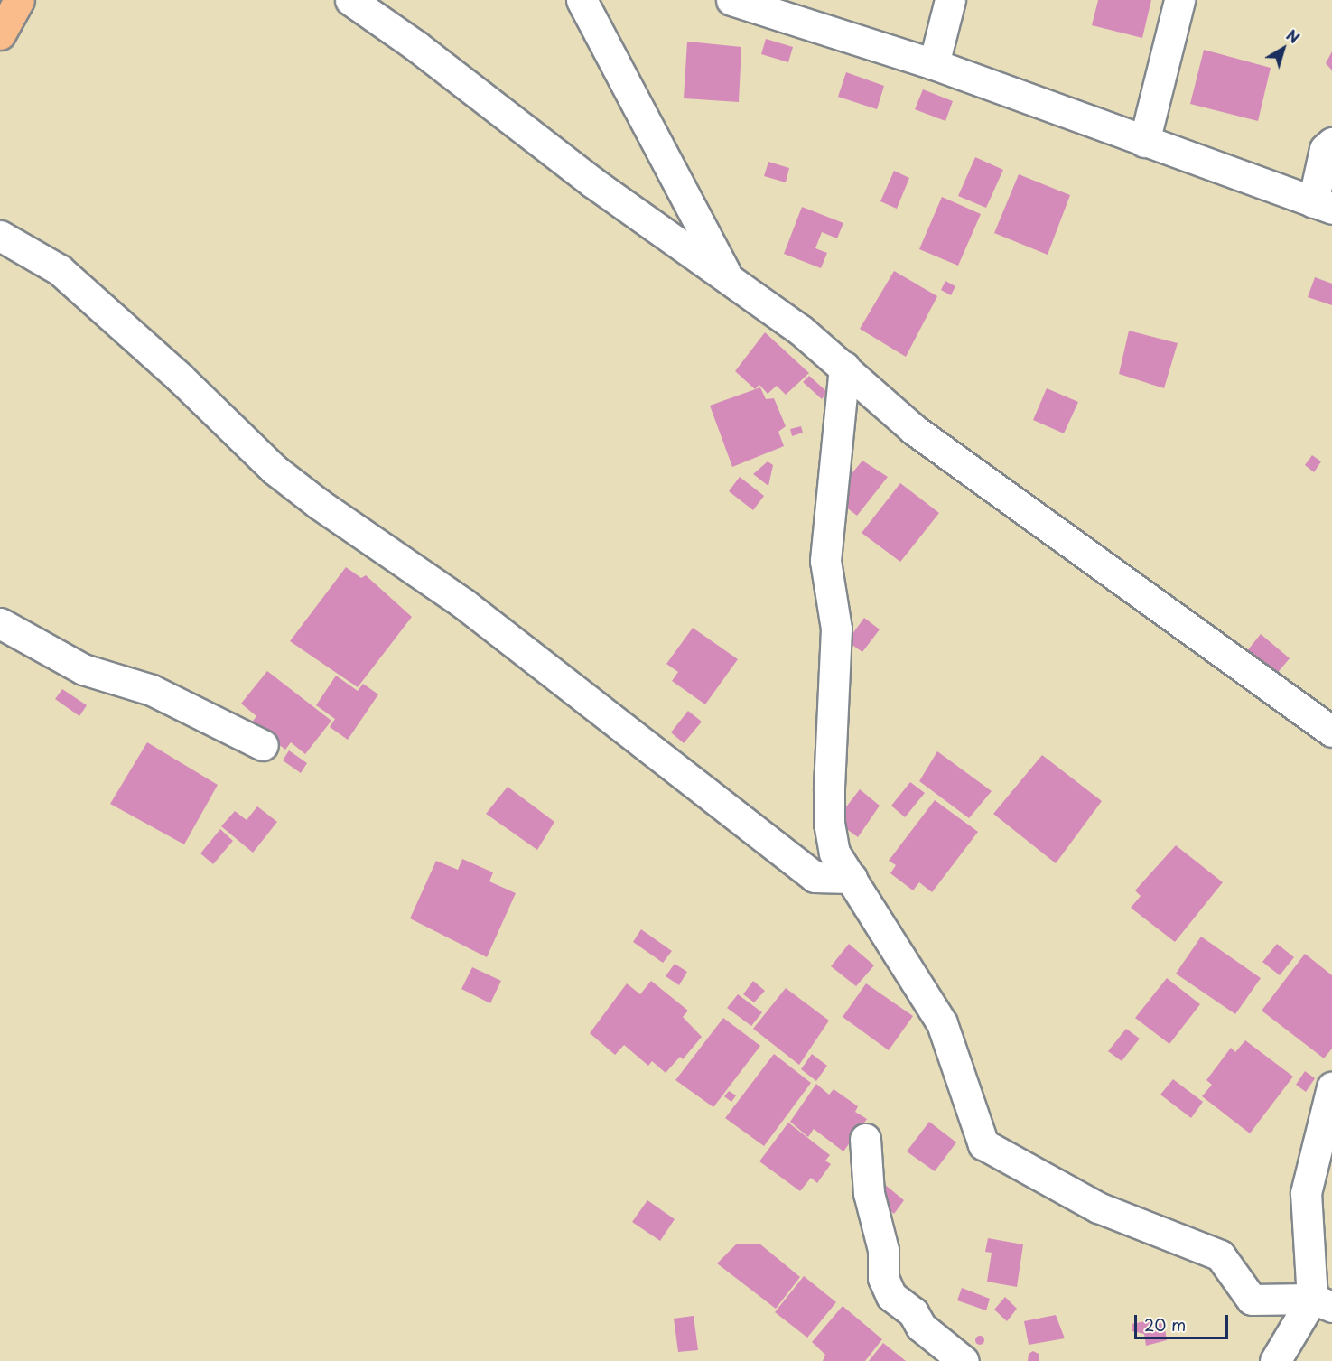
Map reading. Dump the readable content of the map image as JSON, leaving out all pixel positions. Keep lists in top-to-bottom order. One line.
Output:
{"scale_bar":"20 m","north":"top right"}
